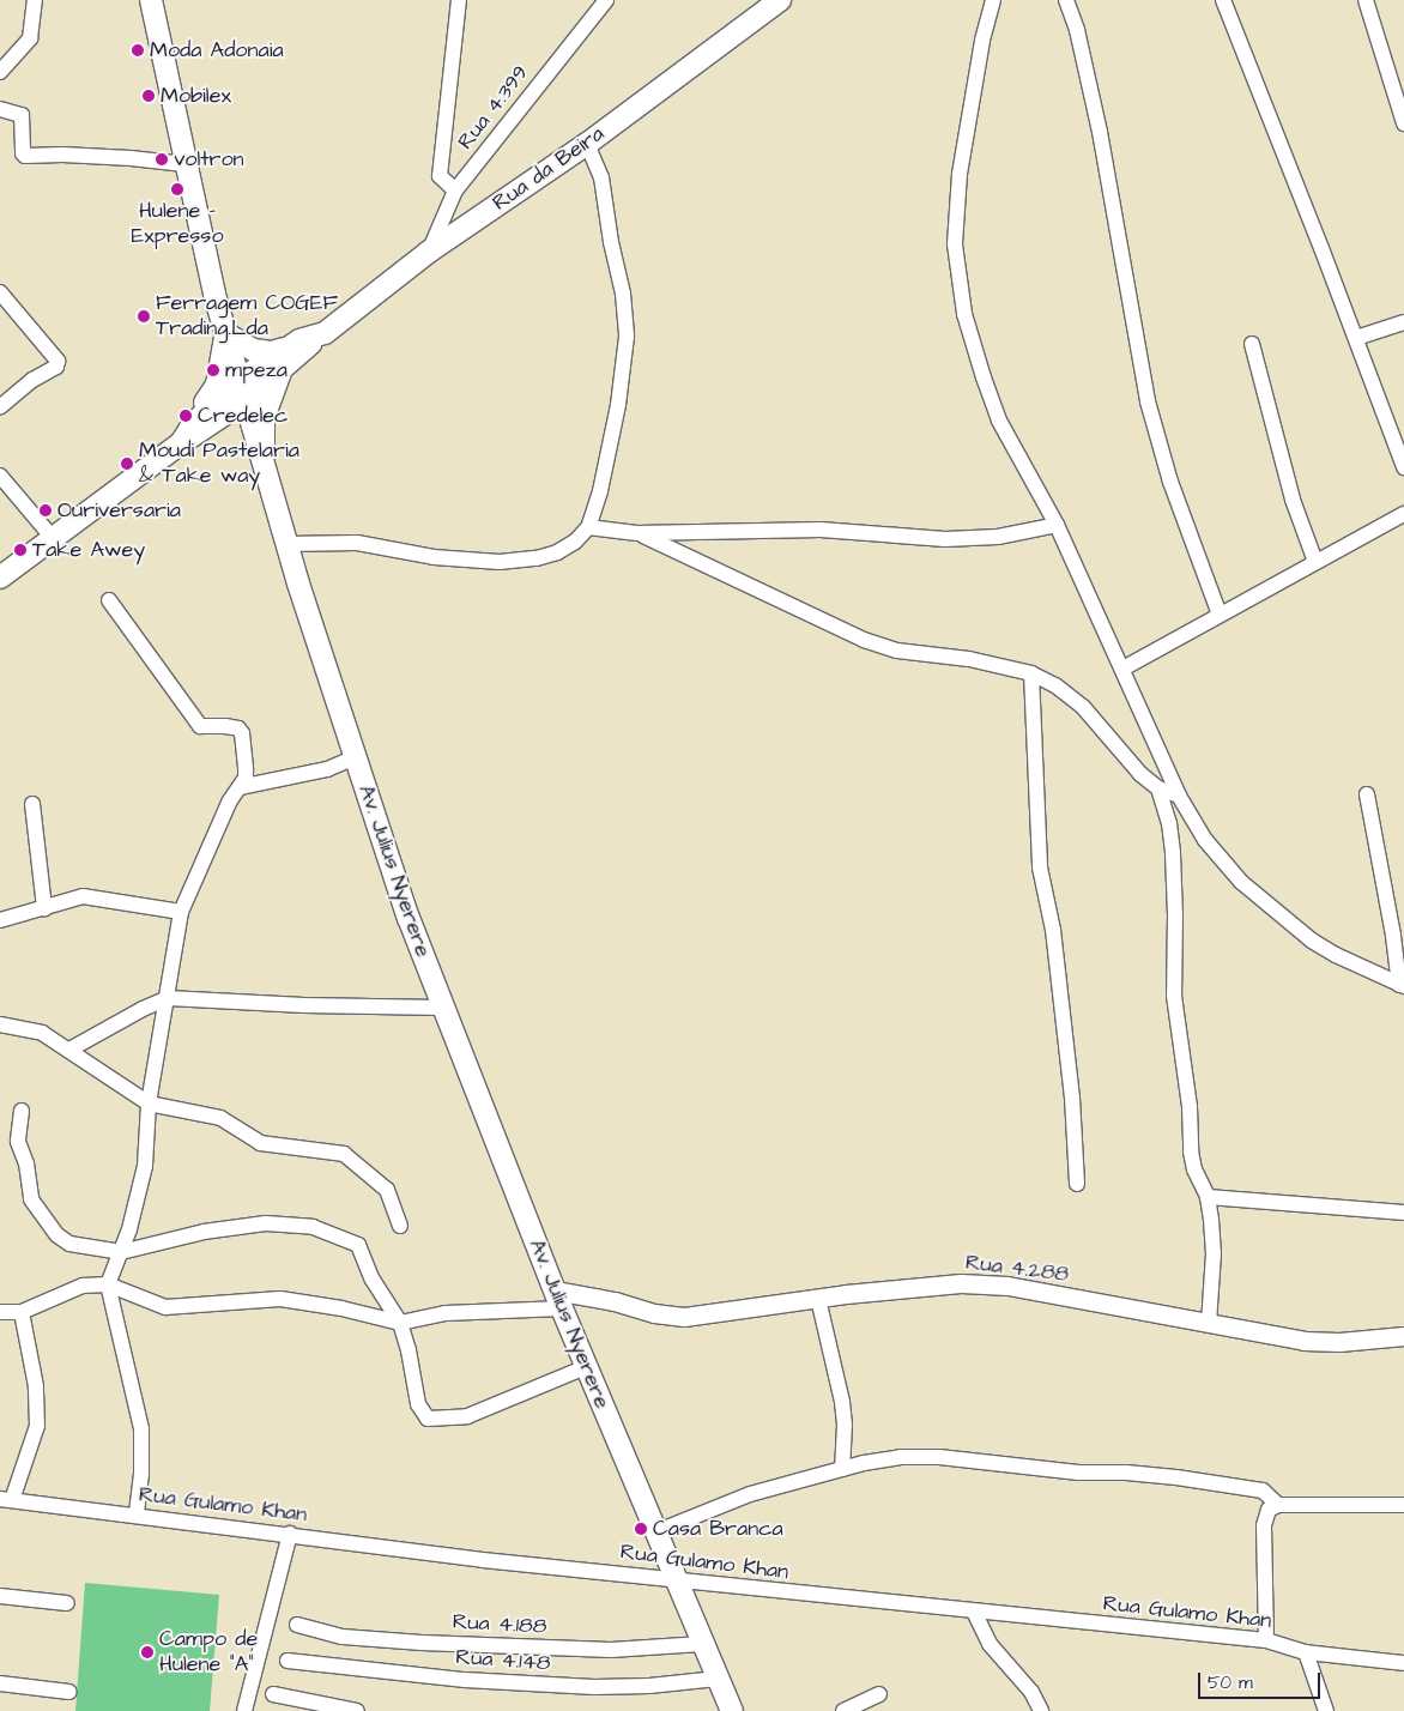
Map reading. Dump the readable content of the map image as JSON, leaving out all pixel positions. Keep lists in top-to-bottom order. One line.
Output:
{"streets":{"main road":["Rua da Beira","Av. Julius Nyerere"],"street":["Rua 4.399","Rua 4.288","Rua Gulamo Khan","Rua 4.188","Rua 4.148"]},"crossings":[["Rua 4.399","Rua da Beira"],["Rua da Beira","Av. Julius Nyerere"],["Av. Julius Nyerere","Rua 4.288"],["Av. Julius Nyerere","Rua Gulamo Khan"],["Av. Julius Nyerere","Rua 4.188"],["Av. Julius Nyerere","Rua 4.148"]],"places":["Moda Adonaia","Mobilex","voltron","Hulene - Expresso","Ferragem COGEF Trading.Lda","mpeza","Credelec","Moudi Pastelaria & Take way","Ouriversaria","Take Awey","Casa Branca","Campo de Hulene \"A\""],"scale_bar":"50 m"}
